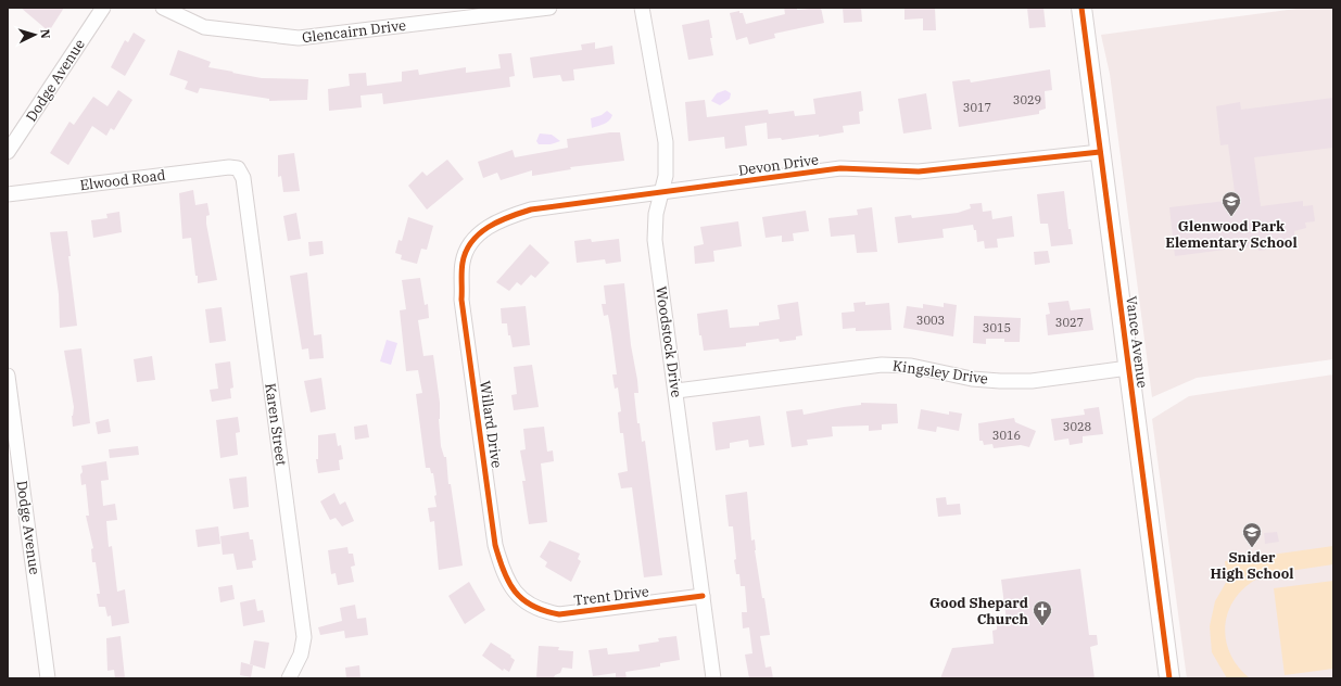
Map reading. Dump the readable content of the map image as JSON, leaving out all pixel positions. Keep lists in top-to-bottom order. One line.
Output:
{"streets":{"street":["Glencairn Drive","Dodge Avenue","Devon Drive","Elwood Road","Woodstock Drive","Vance Avenue","Kingsley Drive","Karen Street","Willard Drive","Trent Drive"]},"crossings":[["Devon Drive","Woodstock Drive"],["Devon Drive","Vance Avenue"],["Devon Drive","Willard Drive"],["Elwood Road","Karen Street"],["Woodstock Drive","Kingsley Drive"],["Woodstock Drive","Trent Drive"],["Vance Avenue","Kingsley Drive"],["Willard Drive","Trent Drive"]],"places":{"school or university":["Glenwood Park Elementary School","Snider High School"],"church":["Good Shepard Church"]},"house_numbers":["3029","3017","3003","3027","3015","3028","3016"],"north":"right"}
